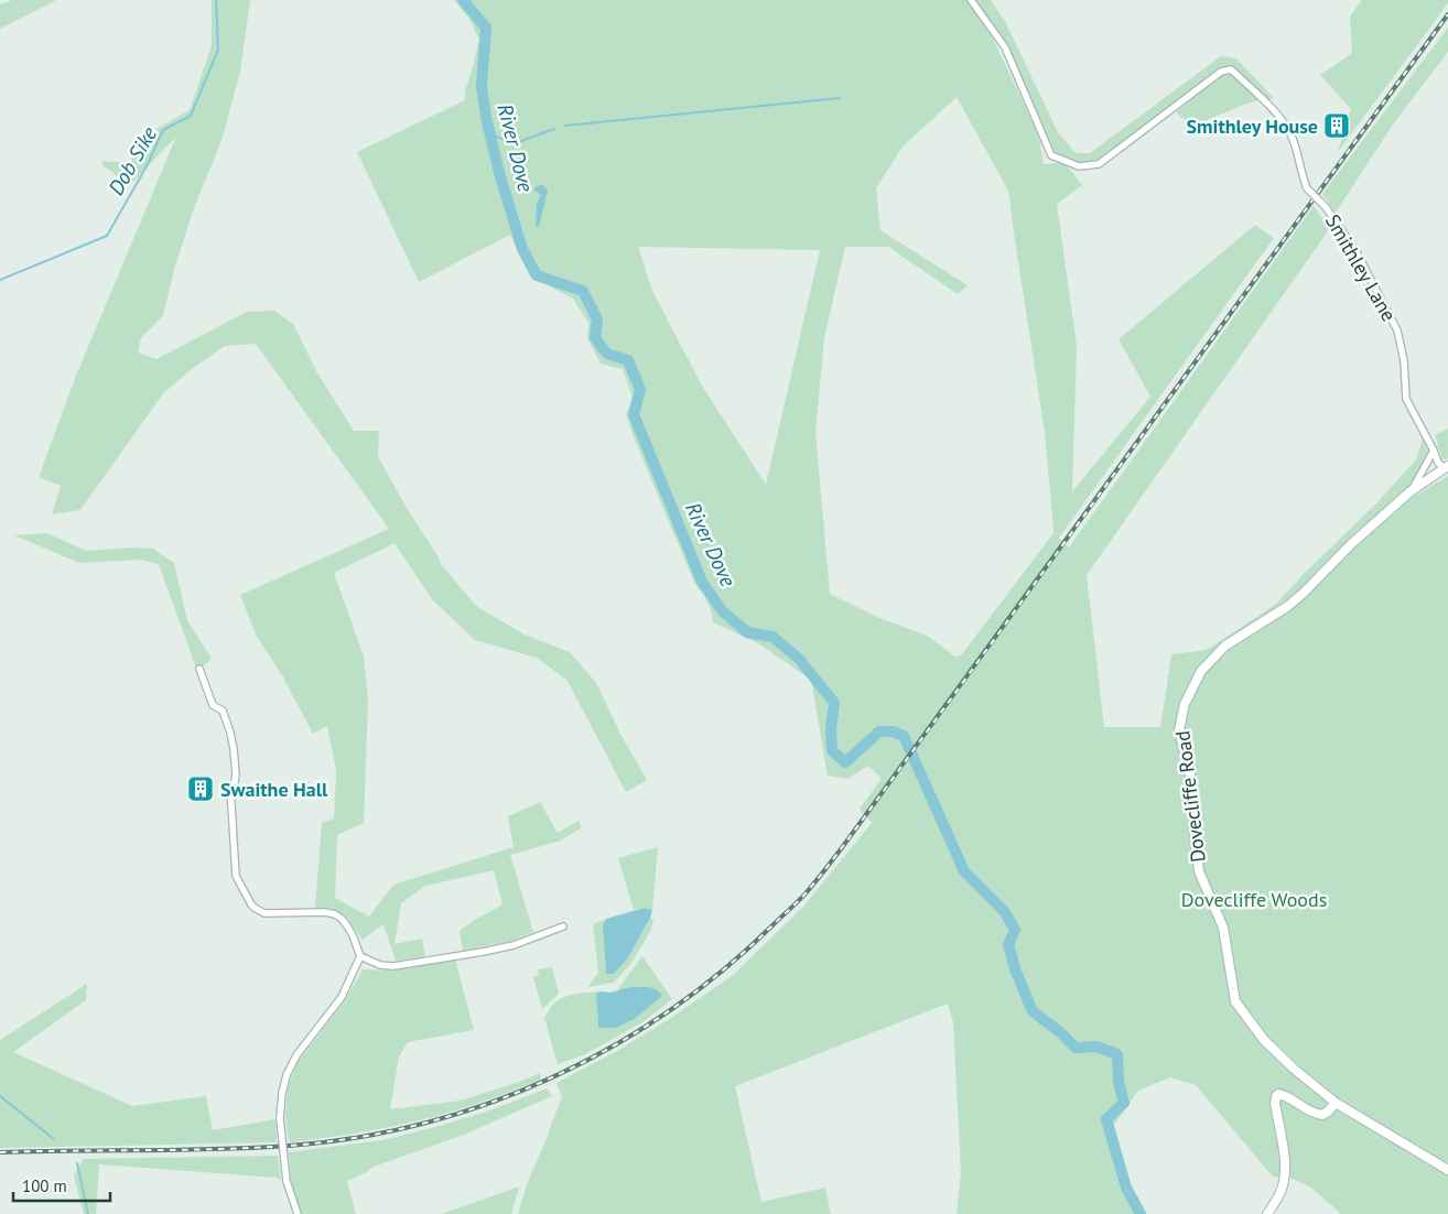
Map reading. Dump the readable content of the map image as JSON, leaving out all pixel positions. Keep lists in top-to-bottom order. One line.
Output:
{"streets":{"street":["Smithley Lane","Dovecliffe Road"]},"crossings":[["Smithley Lane","Dovecliffe Road"]],"water":["River Dove","Dob Sike"],"parks":["Dovecliffe Woods"],"places":{"building":["Smithley House","Swaithe Hall"]},"scale_bar":"100 m"}
